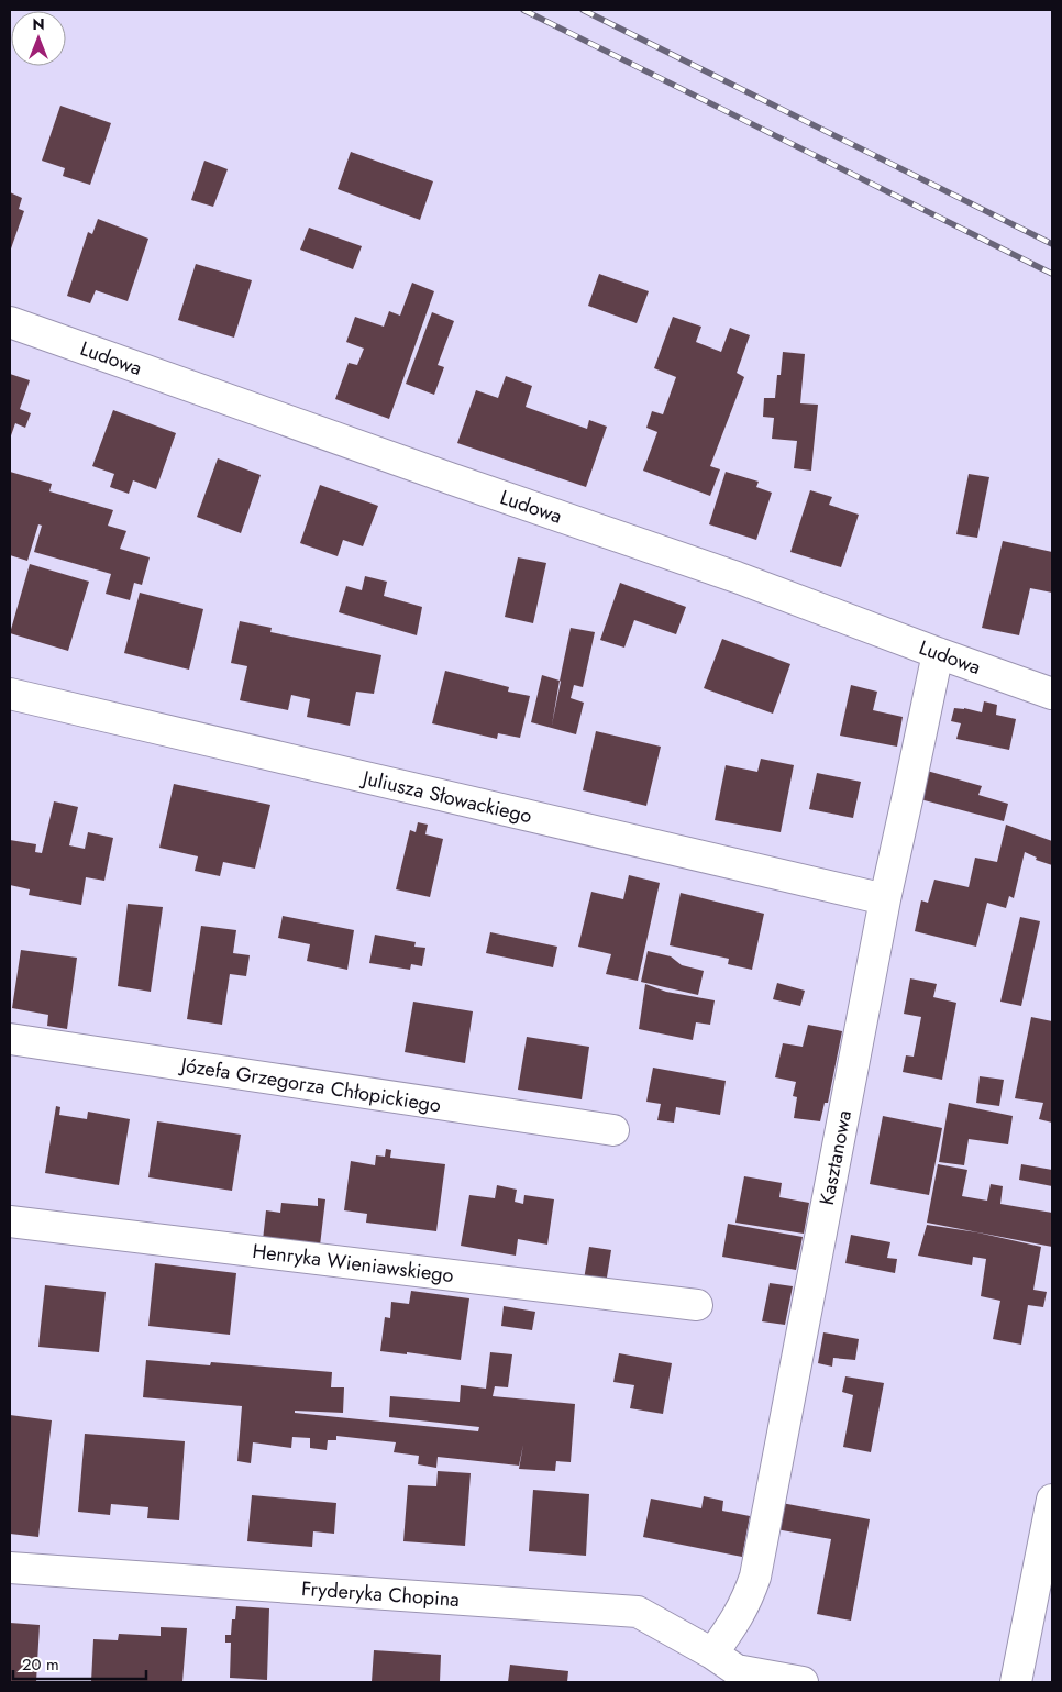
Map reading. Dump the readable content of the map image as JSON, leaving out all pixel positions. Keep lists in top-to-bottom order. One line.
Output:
{"streets":{"street":["Ludowa","Juliusza Słowackiego","Józefa Grzegorza Chłopickiego","Kasztanowa","Henryka Wieniawskiego","Fryderyka Chopina"]},"crossings":[["Ludowa","Kasztanowa"],["Juliusza Słowackiego","Kasztanowa"],["Kasztanowa","Fryderyka Chopina"]],"scale_bar":"20 m","north":"top"}
